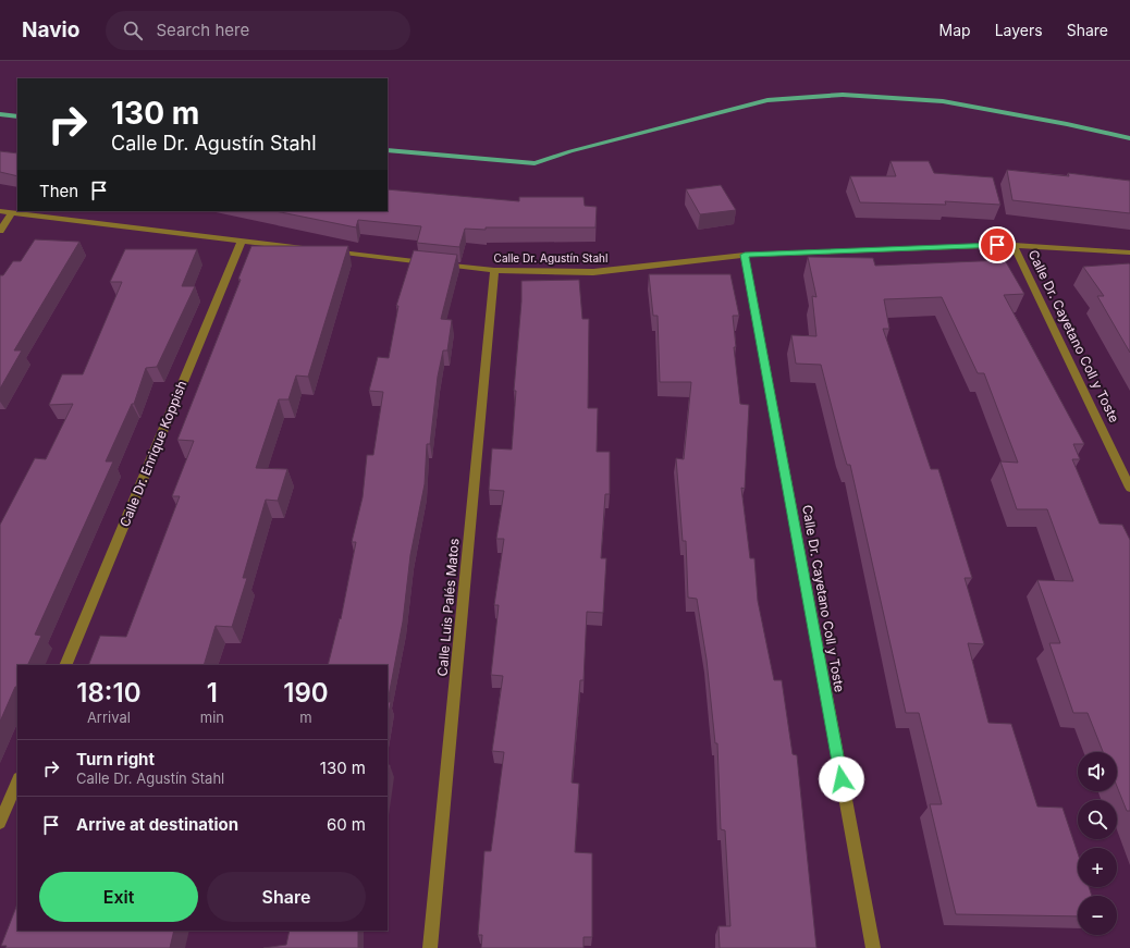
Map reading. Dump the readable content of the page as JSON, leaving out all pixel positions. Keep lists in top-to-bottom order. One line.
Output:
{"streets":{"street":["Calle Dr. Agustín Stahl","Calle Dr. Cayetano Coll y Toste","Calle Dr. Enrique Koppish","Calle Luis Palés Matos"]},"crossings":[["Calle Dr. Agustín Stahl","Calle Dr. Cayetano Coll y Toste"],["Calle Dr. Agustín Stahl","Calle Luis Palés Matos"]],"page":{"header":"Navio","search":"Search here","nav":["Map","Layers","Share"],"turn":["130 m","Calle Dr. Agustín Stahl"],"then":"Then","eta":["18:10","Arrival","1","min","190","m"],"list":[{"name":"Turn right","note":"Calle Dr. Agustín Stahl","value":"130 m"},{"name":"Arrive at destination","value":"60 m"}],"map_buttons":["+","−"],"buttons":["Exit","Share"]}}
